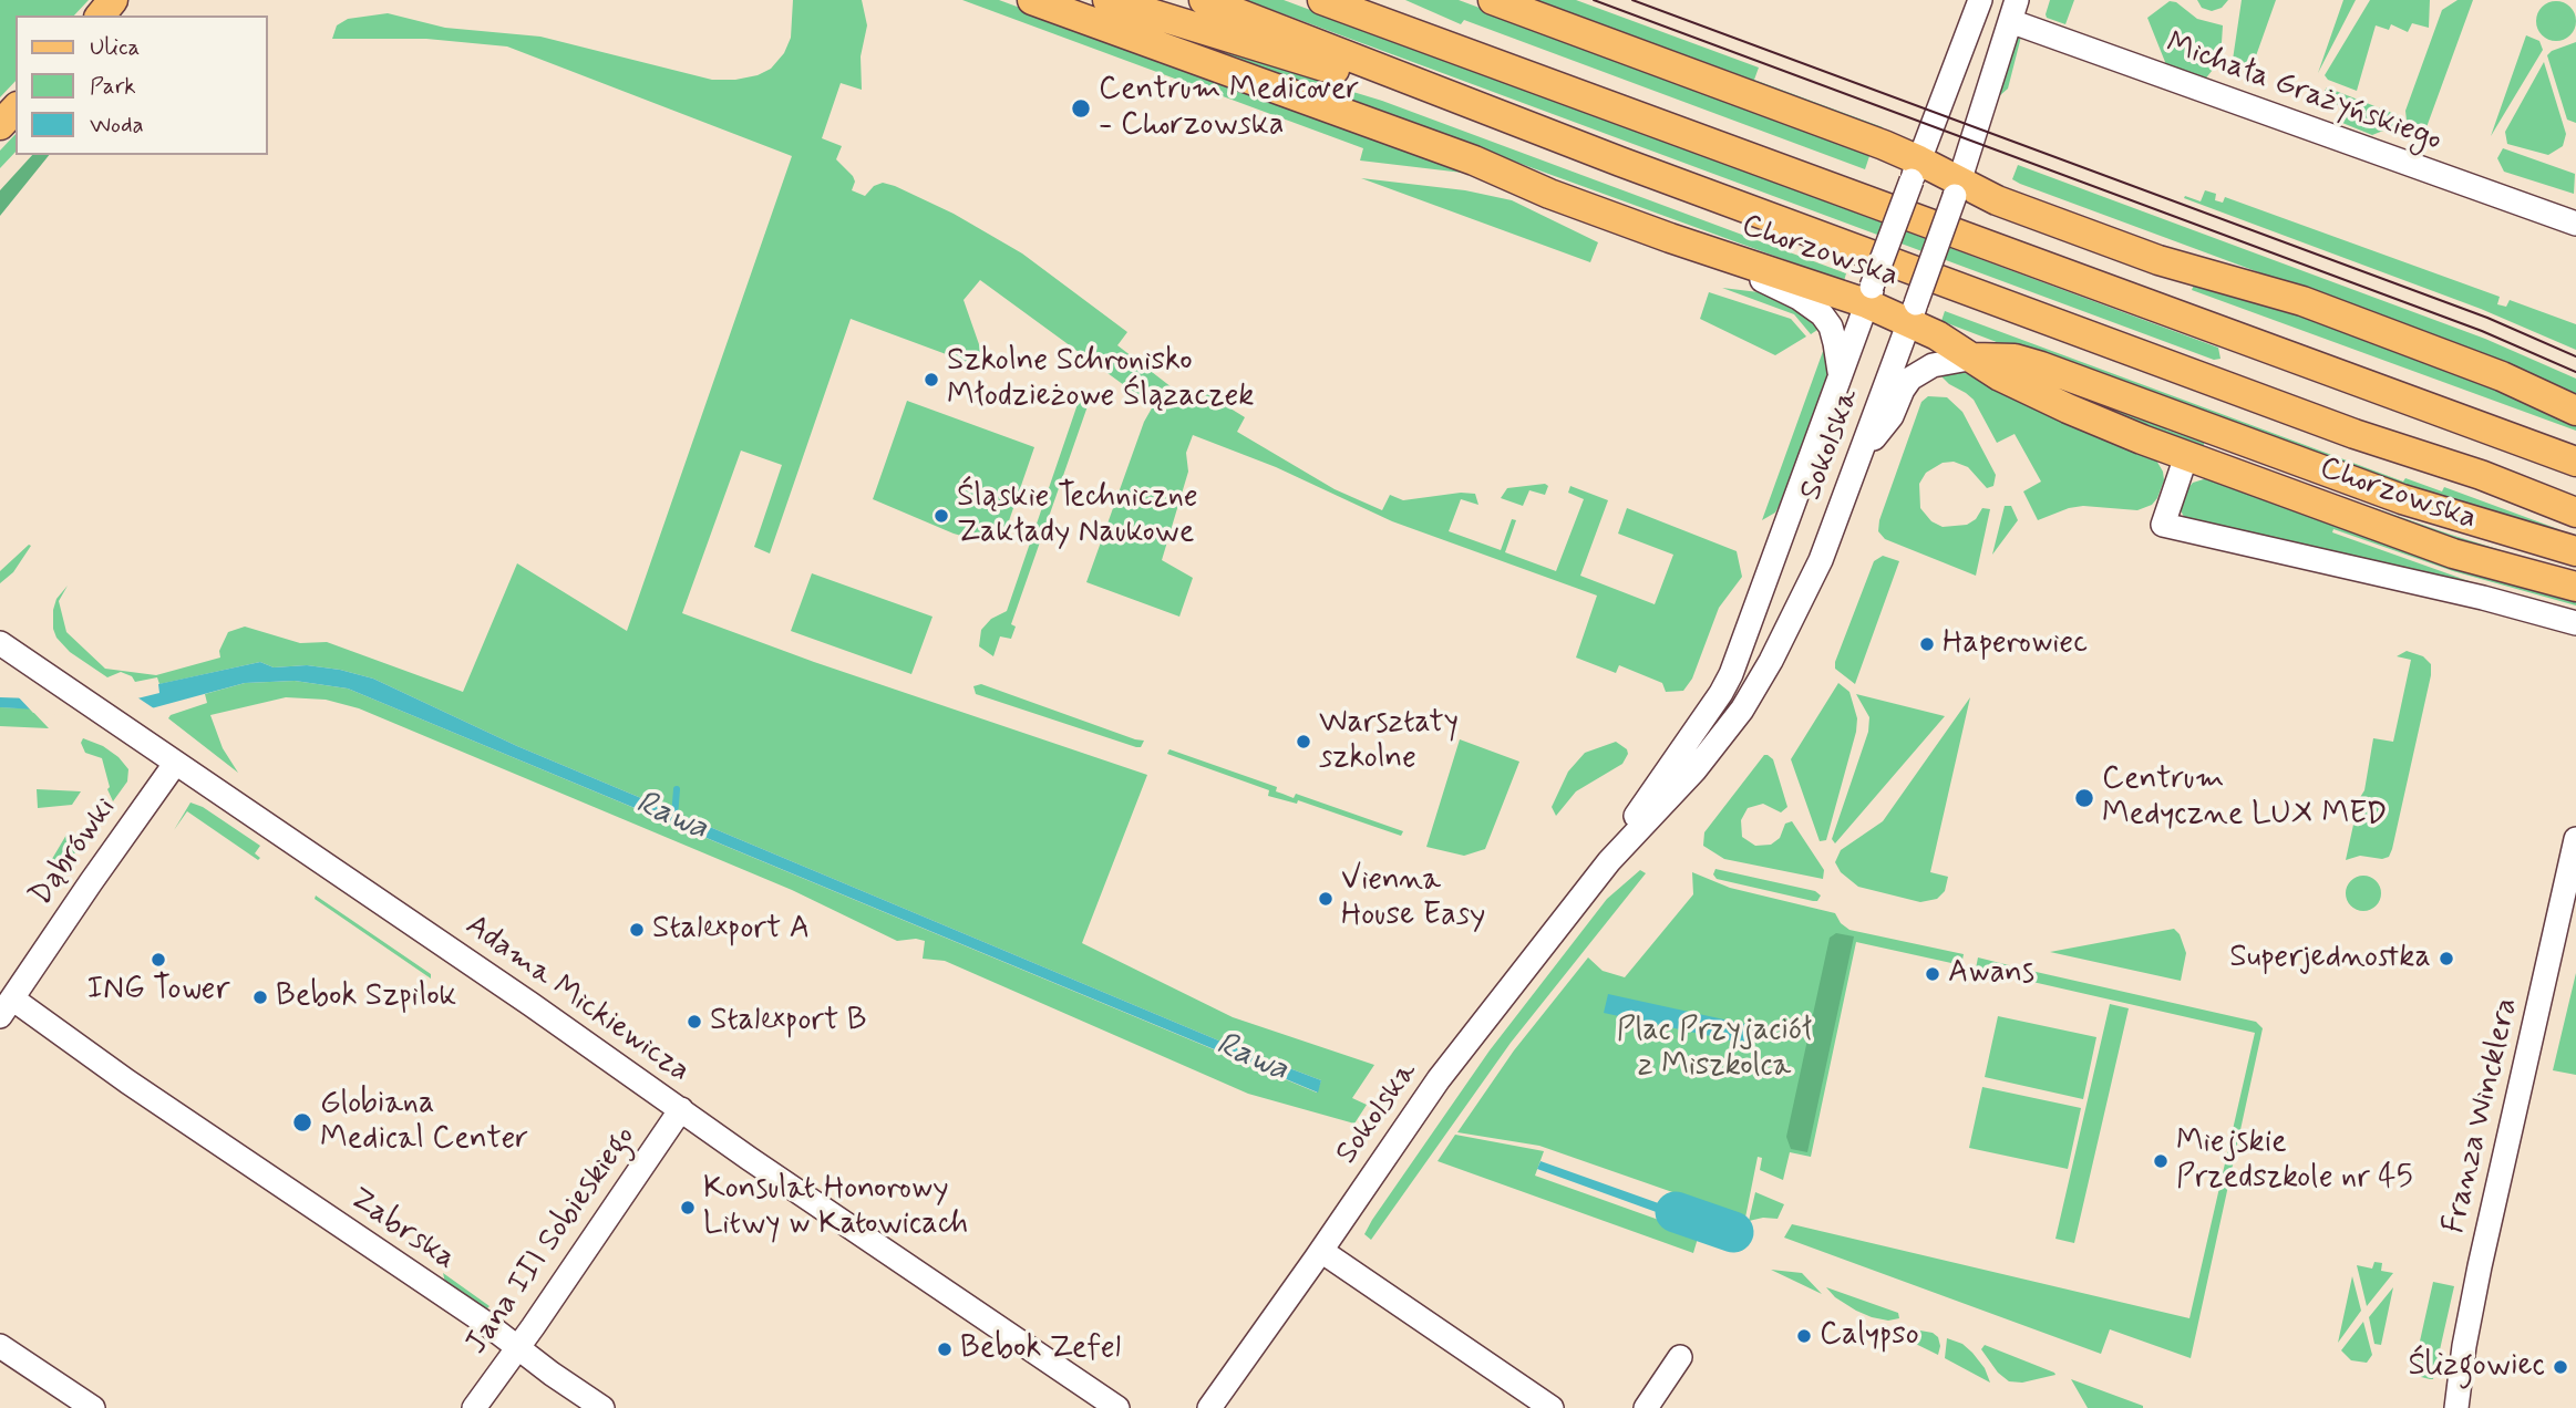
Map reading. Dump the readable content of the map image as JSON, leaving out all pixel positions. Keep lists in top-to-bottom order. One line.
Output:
{"streets":{"main road":["Chorzowska"],"street":["Michała Grażyńskiego","Sokolska","Dąbrówki","Adama Mickiewicza","Franza Wincklera","Zabrska","Jana III Sobieskiego"]},"crossings":[["Michała Grażyńskiego","Sokolska"],["Chorzowska","Sokolska"],["Dąbrówki","Adama Mickiewicza"],["Dąbrówki","Zabrska"],["Adama Mickiewicza","Jana III Sobieskiego"],["Zabrska","Jana III Sobieskiego"]],"water":["Rawa"],"parks":["Plac Przyjaciół z Miszkolca"],"places":["Centrum Medicover - Chorzowska","Szkolne Schronisko Młodzieżowe Ślązaczek","Śląskie Techniczne Zakłady Naukowe","Haperowiec","Warsztaty szkolne","Centrum Medyczne LUX MED","Vienna House Easy","Stalexport A","Superjednostka","ING Tower","Awans","Bebok Szpilok","Stalexport B","Globiana Medical Center","Miejskie Przedszkole nr 45","Konsulat Honorowy Litwy w Katowicach","Calypso","Bebok Zefel","Ślizgowiec"],"legend":["Ulica","Park","Woda"]}
